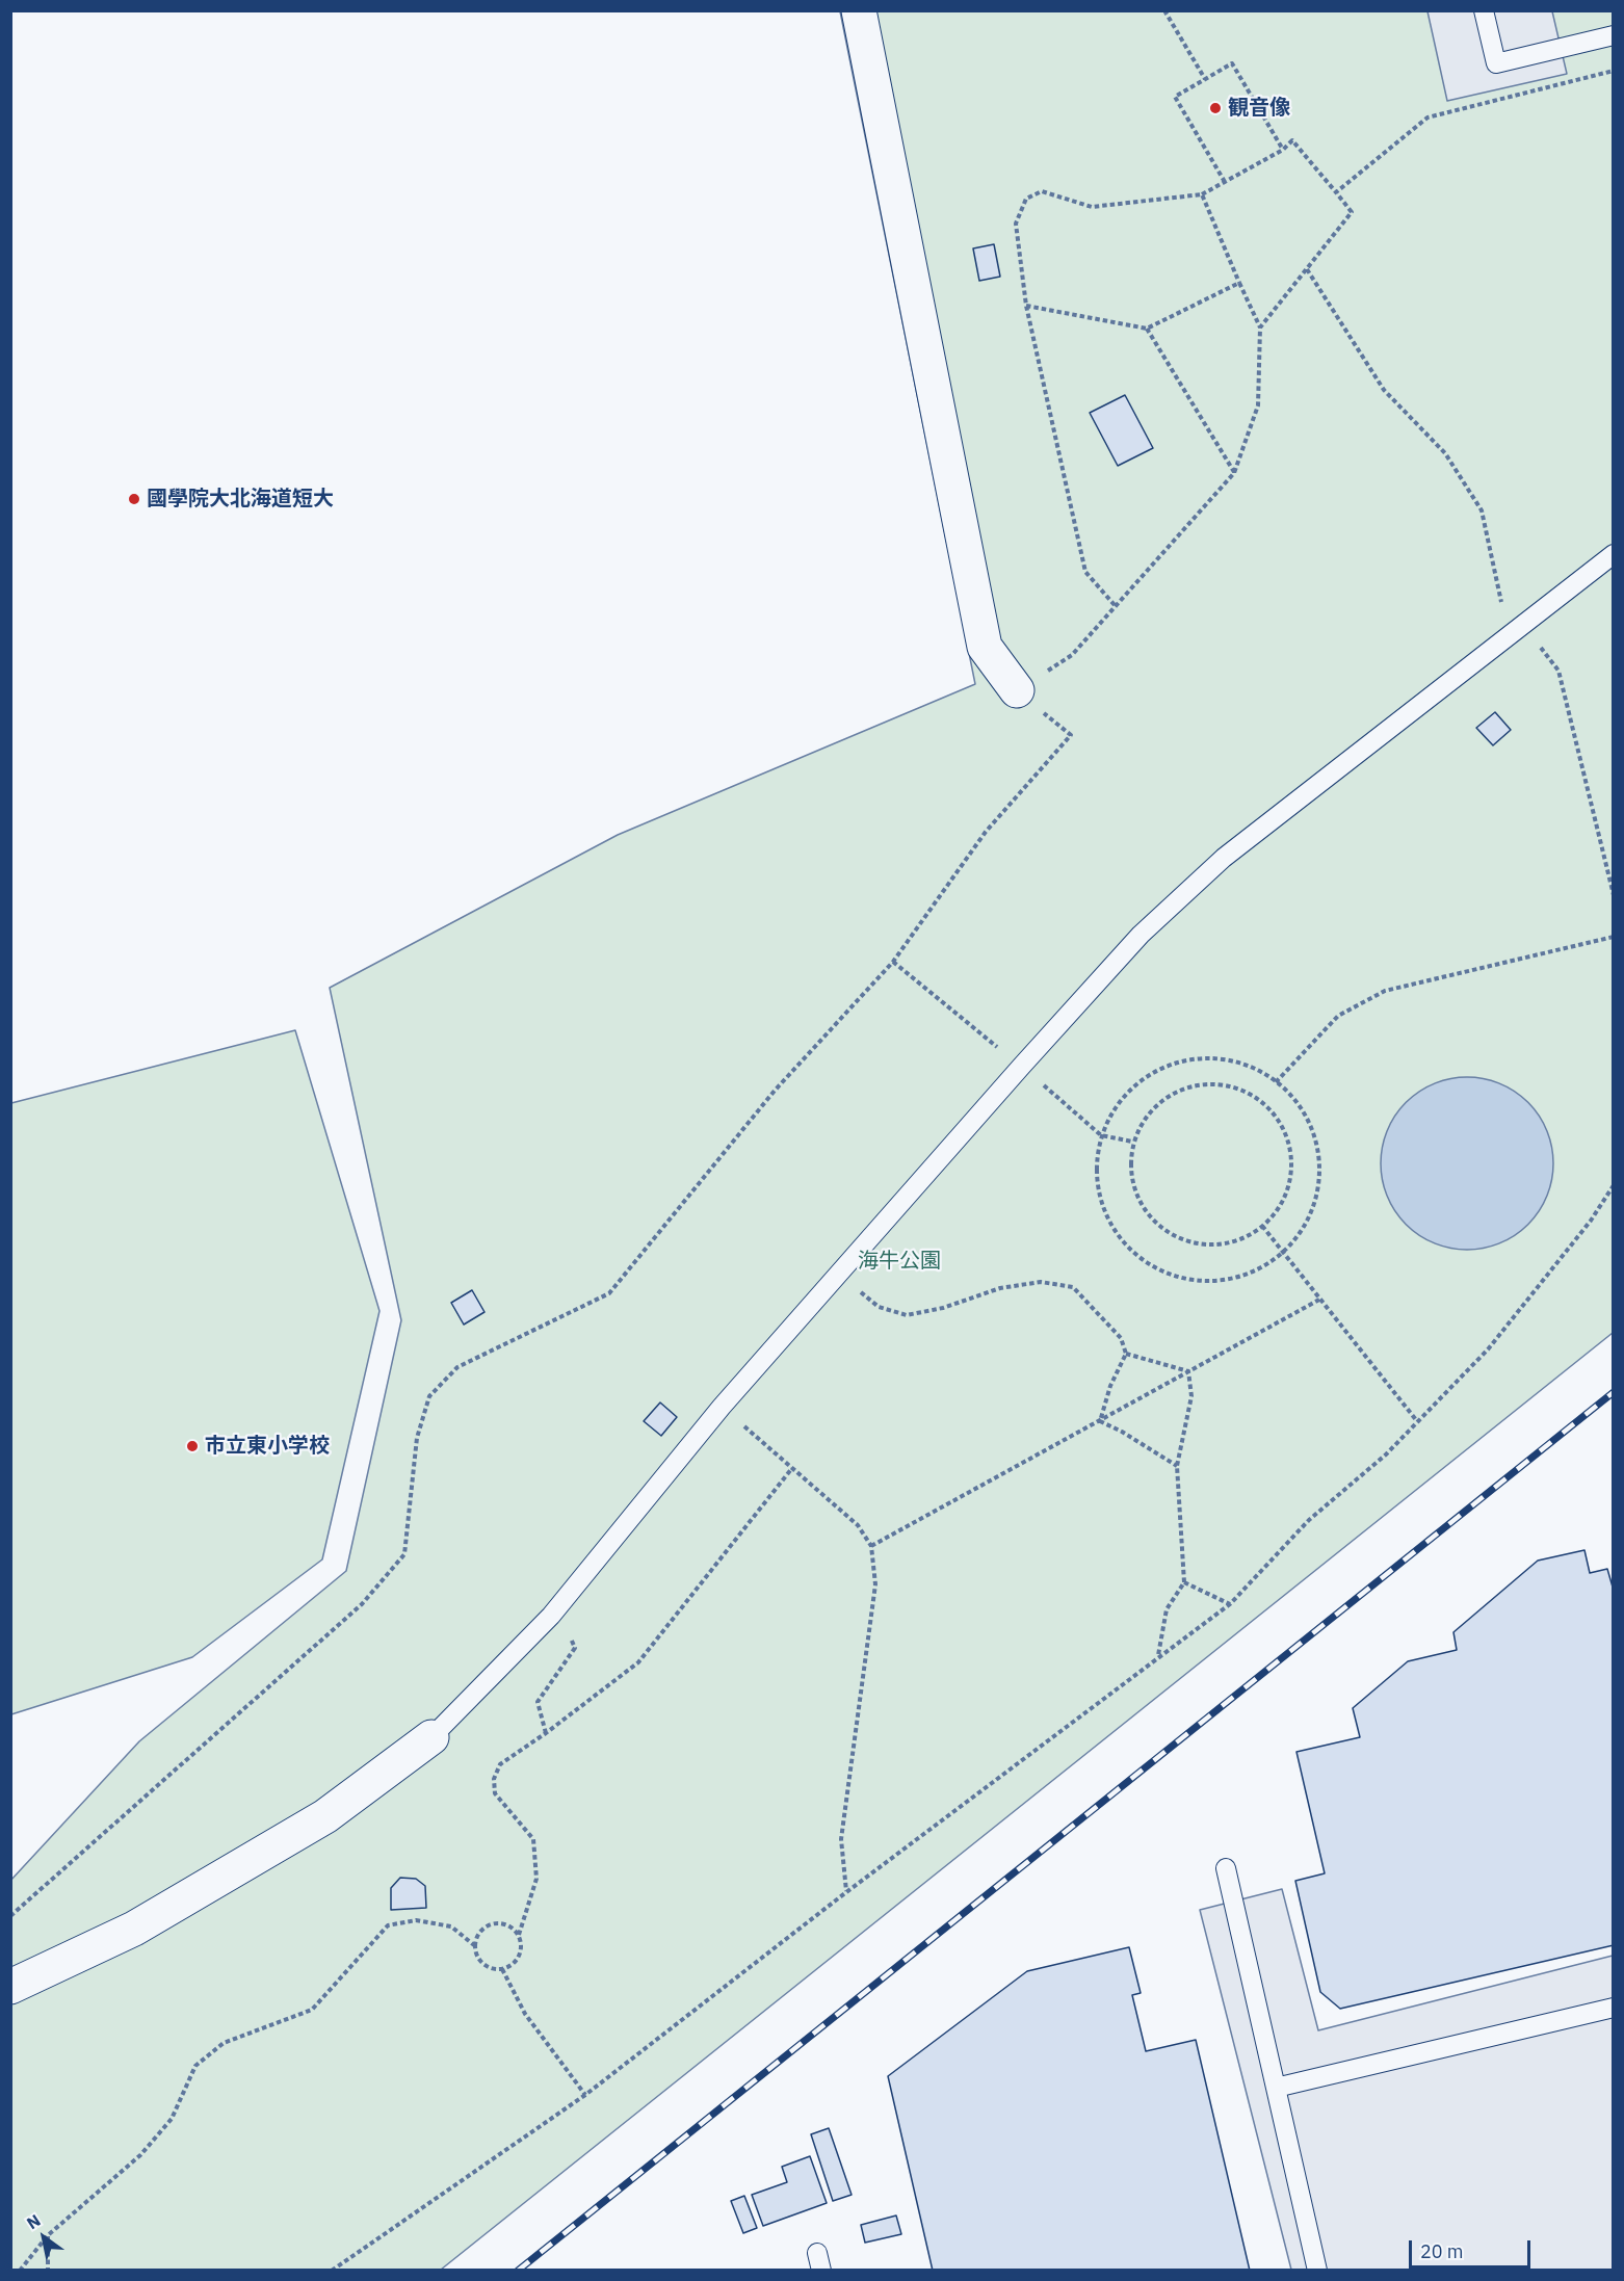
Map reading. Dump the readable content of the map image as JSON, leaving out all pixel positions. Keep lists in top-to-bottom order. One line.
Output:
{"parks":["海牛公園"],"places":["観音像","國學院大北海道短大","市立東小学校"],"scale_bar":"20 m","north":"top left"}
